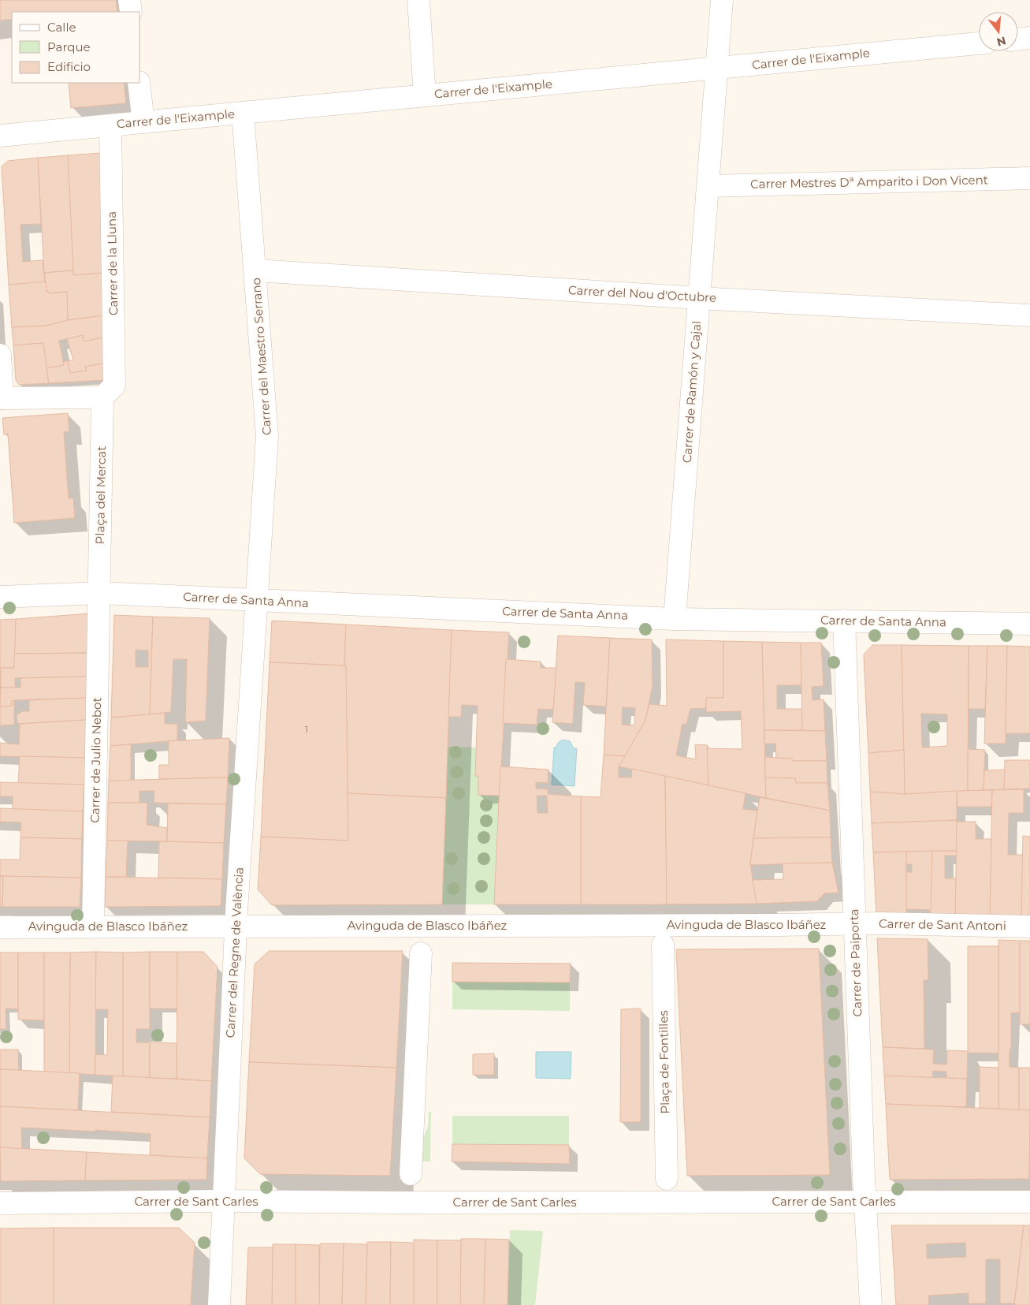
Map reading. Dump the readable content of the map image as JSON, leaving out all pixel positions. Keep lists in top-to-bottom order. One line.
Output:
{"streets":{"street":["Carrer de l'Eixample","Carrer Mestres Dª Amparito i Don Vicent","Carrer de la Lluna","Carrer del Nou d'Octubre","Carrer del Maestro Serrano","Carrer de Ramón y Cajal","Plaça del Mercat","Carrer de Santa Anna","Carrer de Julio Nebot","Avinguda de Blasco Ibáñez","Carrer de Sant Antoni","Carrer del Regne de València","Carrer de Paiporta","Plaça de Fontilles","Carrer de Sant Carles"]},"crossings":[["Carrer de l'Eixample","Carrer de la Lluna"],["Carrer de l'Eixample","Carrer del Maestro Serrano"],["Carrer de l'Eixample","Carrer de Ramón y Cajal"],["Carrer Mestres Dª Amparito i Don Vicent","Carrer de Ramón y Cajal"],["Carrer de la Lluna","Plaça del Mercat"],["Carrer del Nou d'Octubre","Carrer del Maestro Serrano"],["Carrer del Nou d'Octubre","Carrer de Ramón y Cajal"],["Carrer del Maestro Serrano","Carrer de Santa Anna"],["Carrer del Maestro Serrano","Carrer del Regne de València"],["Carrer de Ramón y Cajal","Carrer de Santa Anna"],["Plaça del Mercat","Carrer de Santa Anna"],["Plaça del Mercat","Carrer de Julio Nebot"],["Carrer de Santa Anna","Carrer de Julio Nebot"],["Carrer de Santa Anna","Carrer del Regne de València"],["Carrer de Santa Anna","Carrer de Paiporta"],["Carrer de Julio Nebot","Avinguda de Blasco Ibáñez"],["Avinguda de Blasco Ibáñez","Carrer de Sant Antoni"],["Avinguda de Blasco Ibáñez","Carrer del Regne de València"],["Avinguda de Blasco Ibáñez","Carrer de Paiporta"],["Carrer de Sant Antoni","Carrer de Paiporta"],["Carrer del Regne de València","Carrer de Sant Carles"],["Carrer de Paiporta","Carrer de Sant Carles"]],"house_numbers":["1"],"legend":["Calle","Parque","Edificio"],"north":"bottom"}
